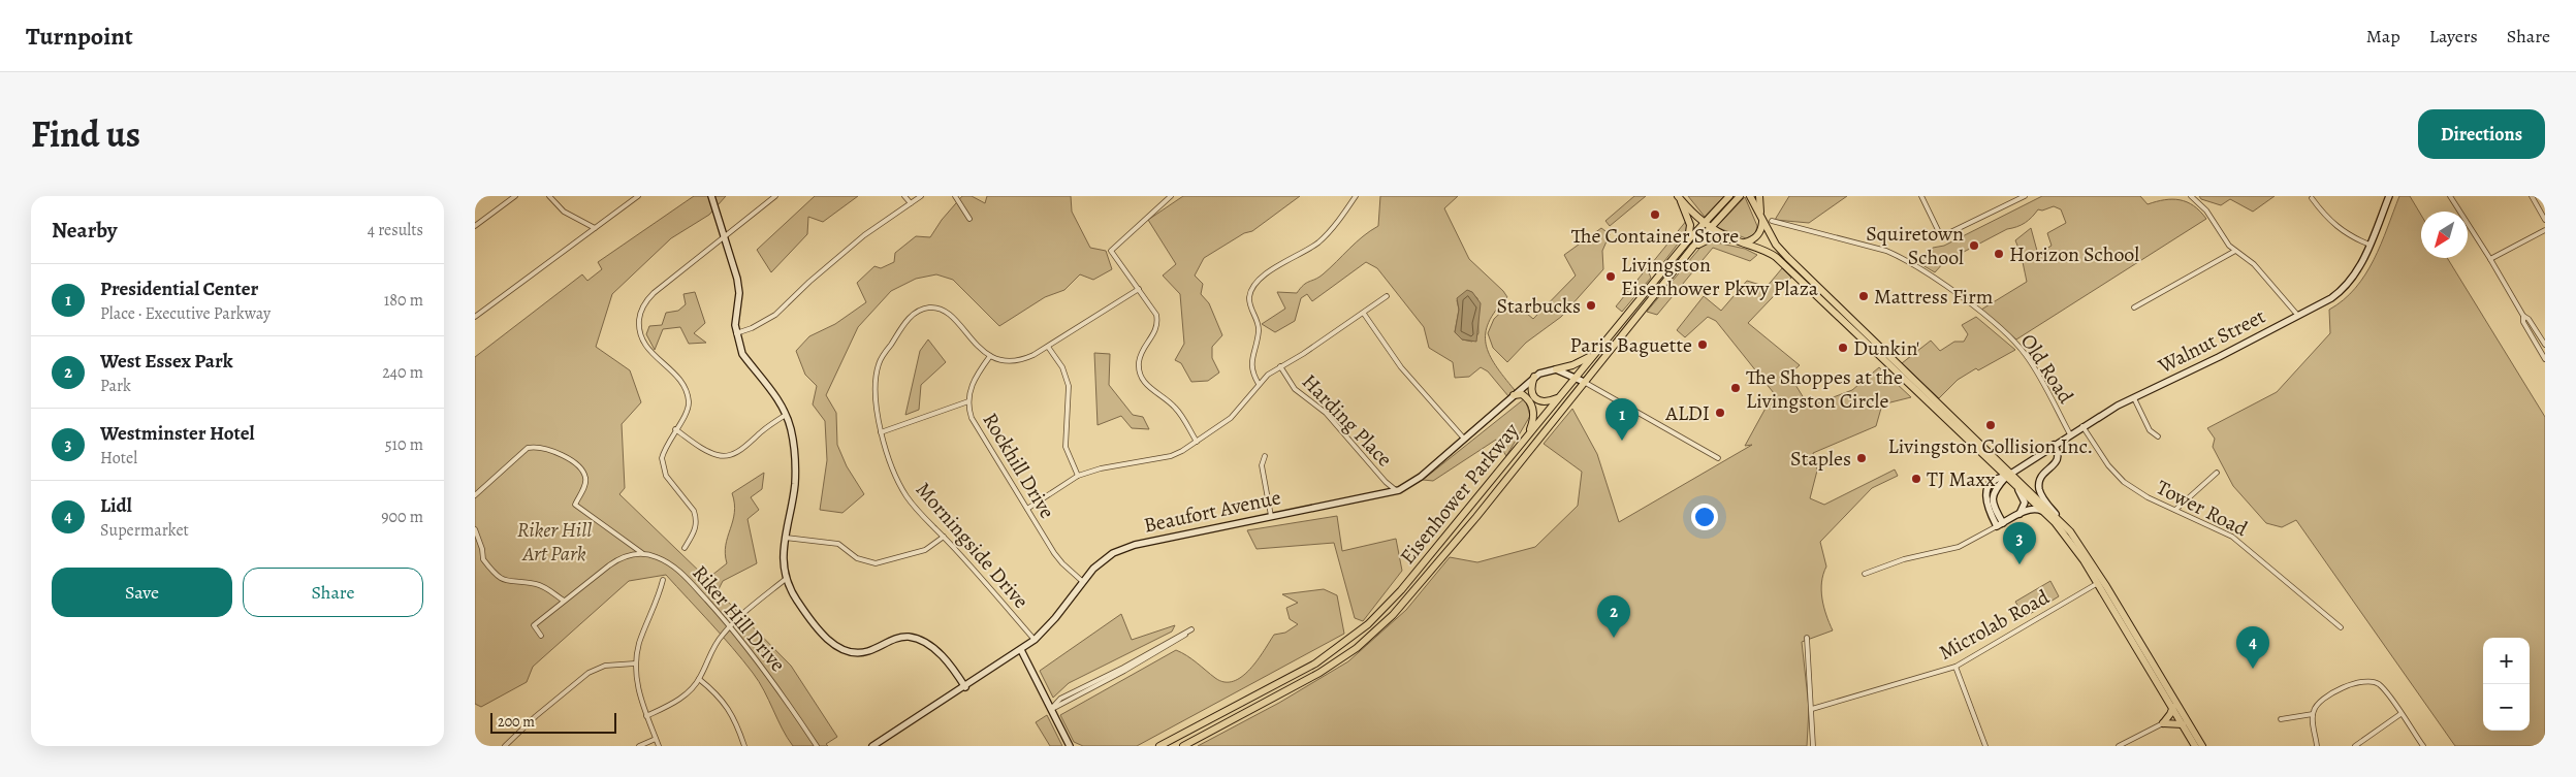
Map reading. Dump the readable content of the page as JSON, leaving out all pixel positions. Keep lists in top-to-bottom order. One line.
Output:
{"streets":{"main road":["Eisenhower Parkway"],"street":["Walnut Street","Old Road","Harding Place","Rockhill Drive","Tower Road","Beaufort Avenue","Morningside Drive","Riker Hill Drive","Microlab Road"]},"crossings":[["Walnut Street","Old Road"],["Walnut Street","Tower Road"],["Harding Place","Beaufort Avenue"],["Rockhill Drive","Beaufort Avenue"],["Rockhill Drive","Morningside Drive"],["Beaufort Avenue","Morningside Drive"]],"parks":["Riker Hill Art Park"],"places":["The Container Store","Squiretown School","Horizon School","Livingston Eisenhower Pkwy Plaza","Mattress Firm","Starbucks","Paris Baguette","Dunkin'","The Shoppes at the Livingston Circle","ALDI","Livingston Collision Inc.","Staples","TJ Maxx"],"scale_bar":"200 m","north":"bottom left","page":{"header":"Turnpoint","nav":["Map","Layers","Share"],"title":"Find us","buttons":["Directions",["Save","Share"]],"heading":["Nearby","4 results"],"list":[{"mark":"1","name":"Presidential Center","note":"Place · Executive Parkway","value":"180 m"},{"mark":"2","name":"West Essex Park","note":"Park","value":"240 m"},{"mark":"3","name":"Westminster Hotel","note":"Hotel","value":"510 m"},{"mark":"4","name":"Lidl","note":"Supermarket","value":"900 m"}],"pins":["1","3","2","4"],"map_buttons":["+","−"],"scale":"200 m"}}
